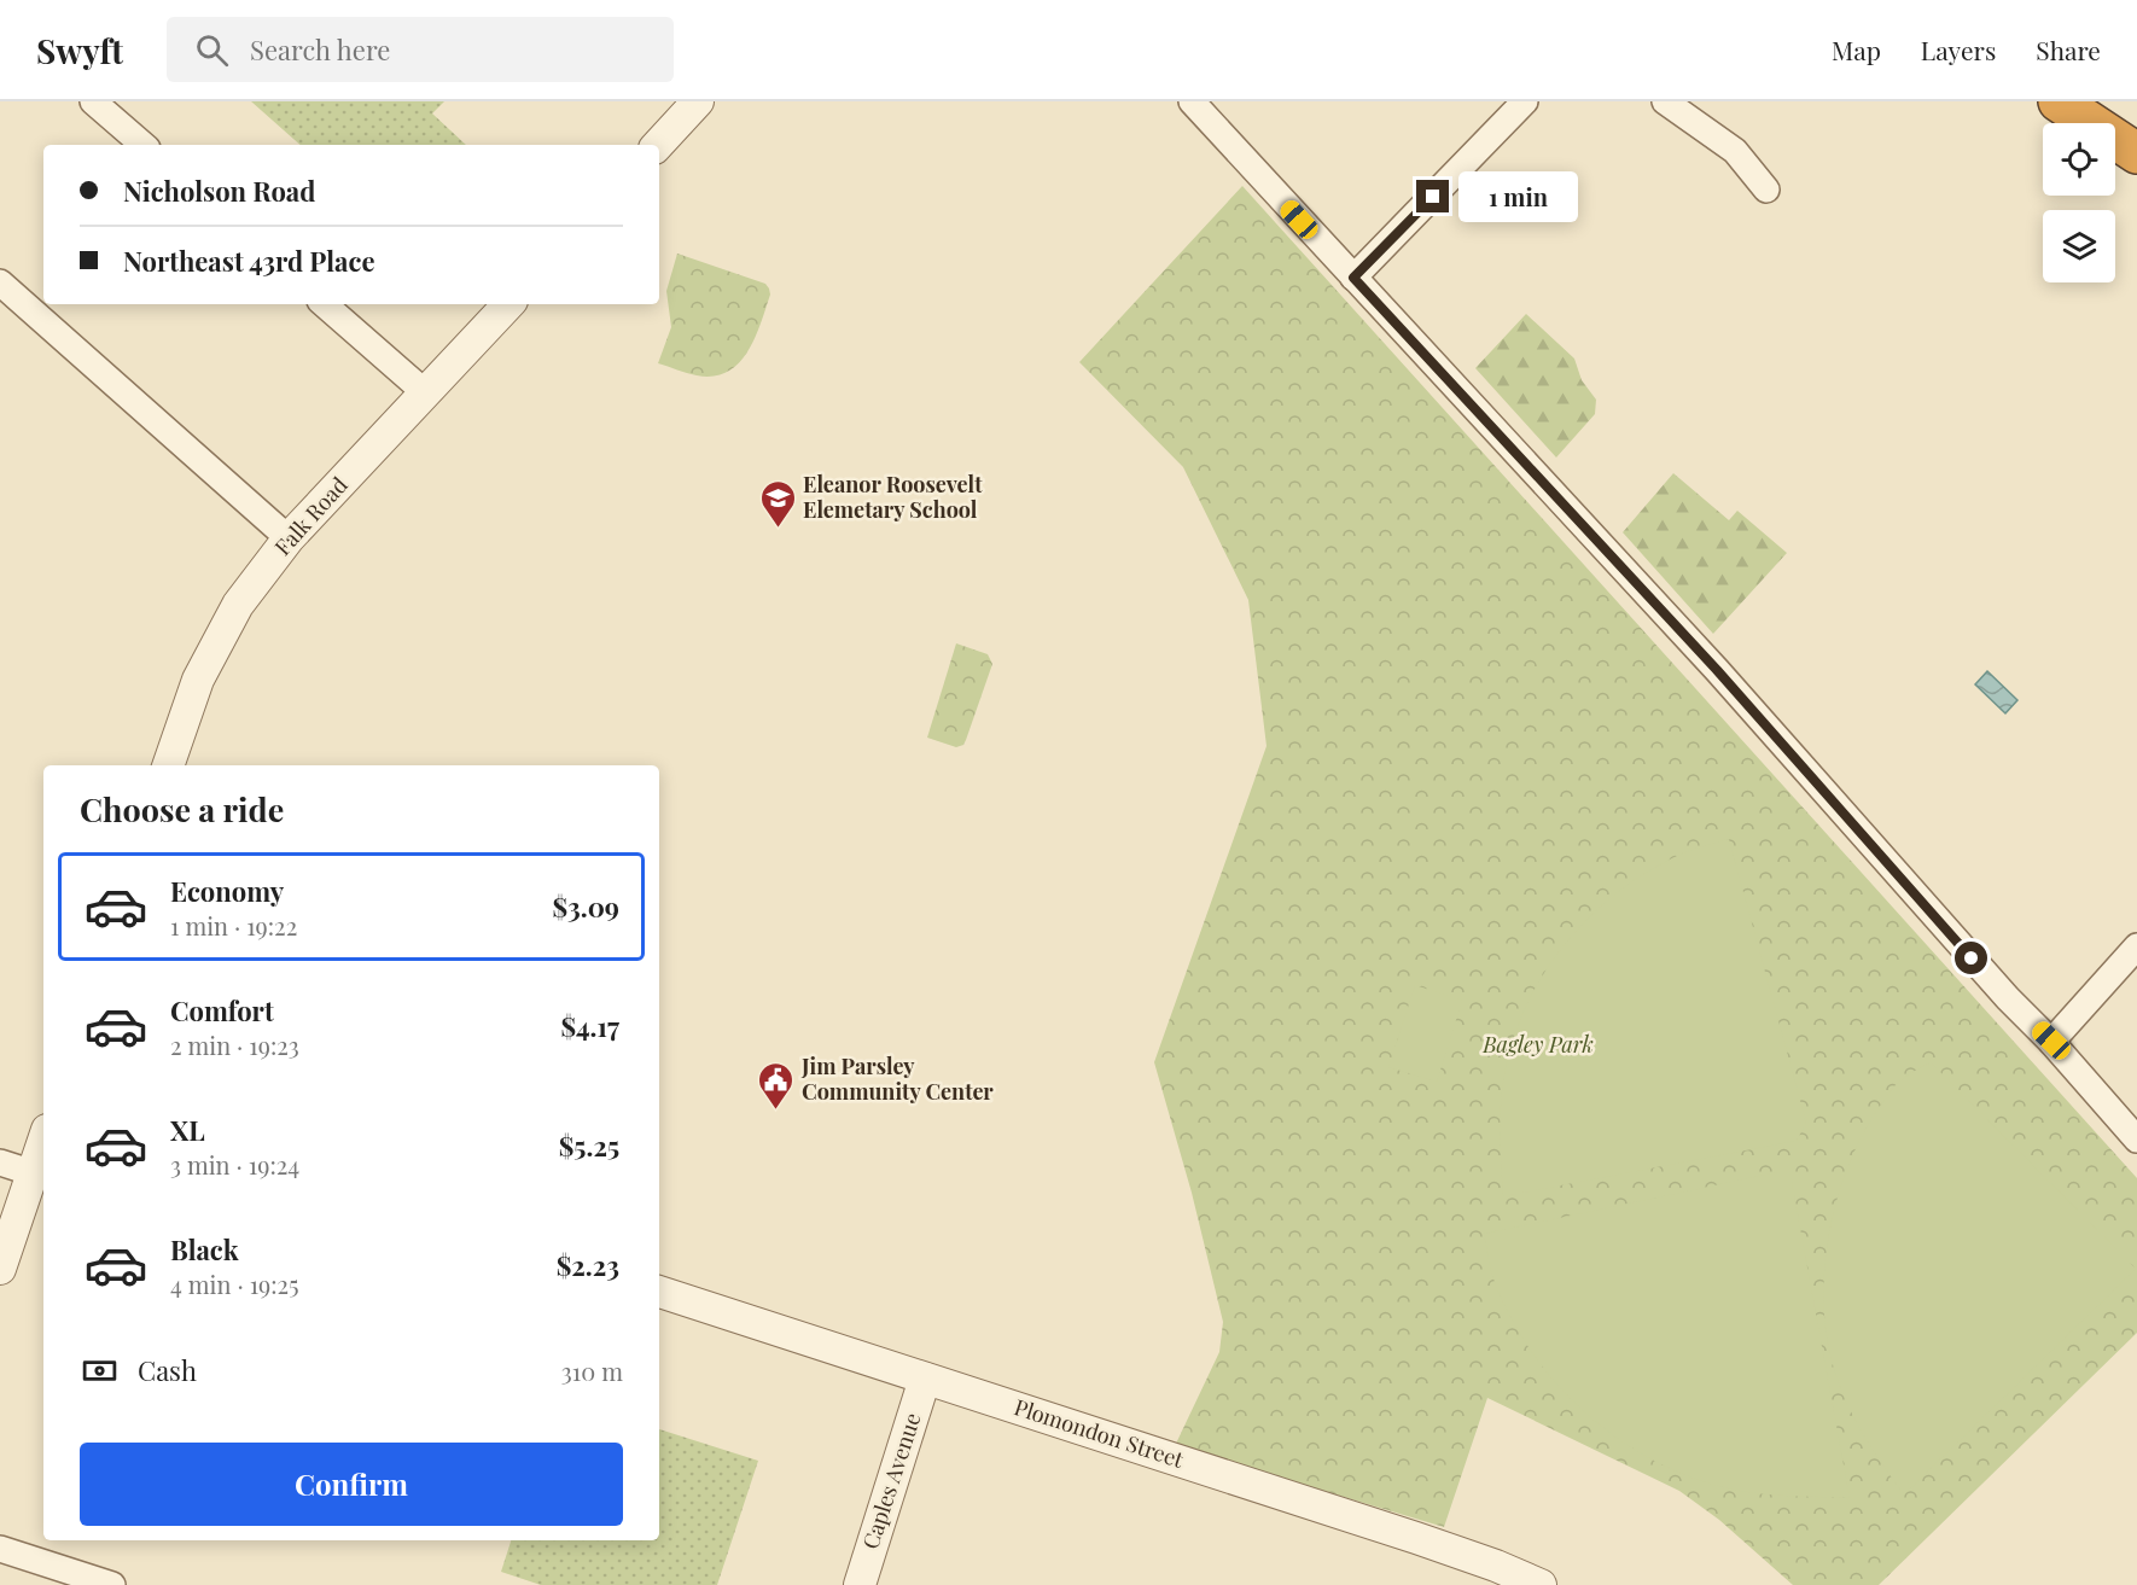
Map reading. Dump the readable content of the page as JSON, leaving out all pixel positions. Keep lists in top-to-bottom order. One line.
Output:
{"streets":{"street":["Falk Road","Plomondon Street","Caples Avenue"]},"crossings":[["Plomondon Street","Caples Avenue"]],"parks":["Bagley Park"],"places":{"school or university":["Eleanor Roosevelt Elemetary School"],"public building":["Jim Parsley Community Center"]},"page":{"header":"Swyft","search":"Search here","nav":["Map","Layers","Share"],"banner":["Nicholson Road","Northeast 43rd Place"],"bubble":"1 min","heading":"Choose a ride","list":[{"name":"Economy","note":"1 min · 19:22","value":"$3.09"},{"name":"Comfort","note":"2 min · 19:23","value":"$4.17"},{"name":"XL","note":"3 min · 19:24","value":"$5.25"},{"name":"Black","note":"4 min · 19:25","value":"$2.23"}],"pay":["Cash","310 m"],"buttons":"Confirm"}}
